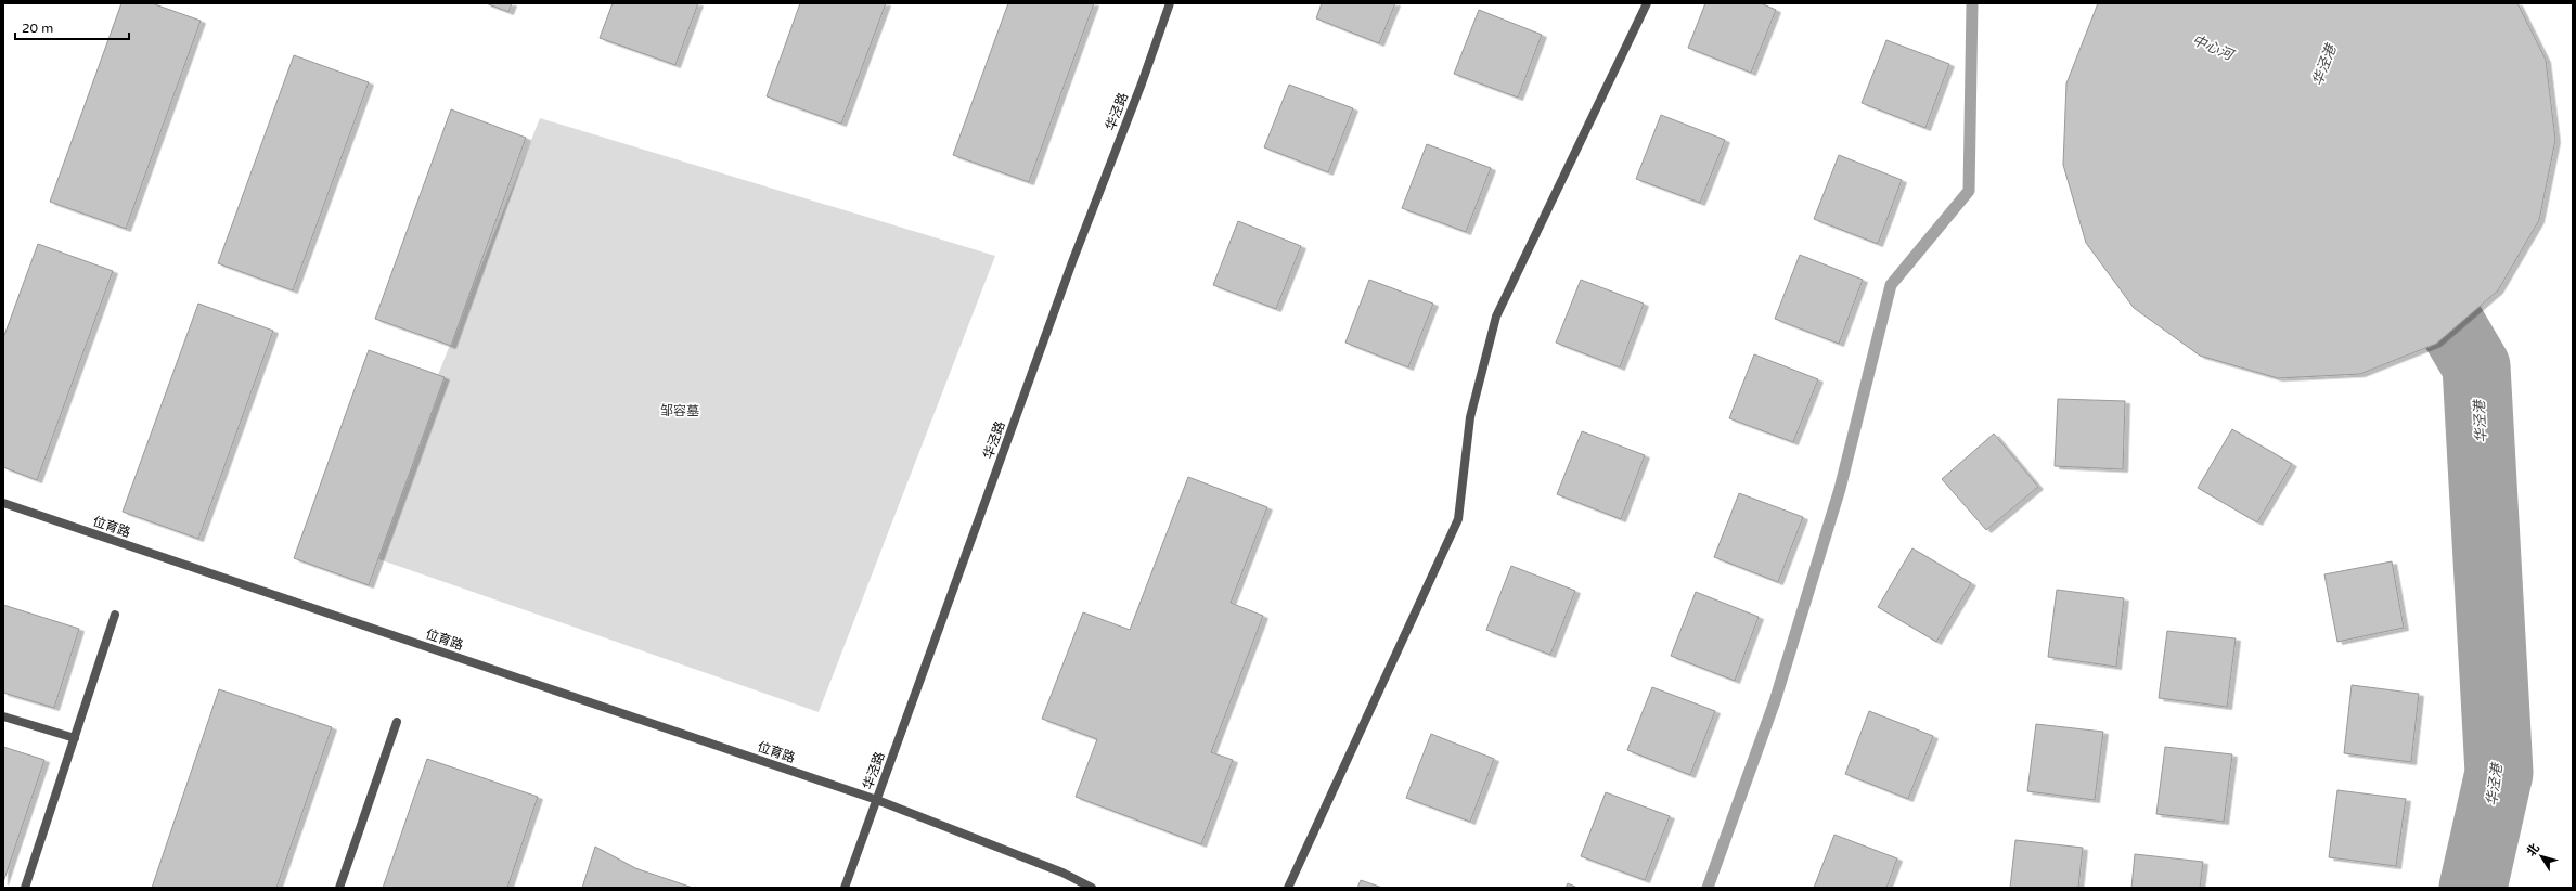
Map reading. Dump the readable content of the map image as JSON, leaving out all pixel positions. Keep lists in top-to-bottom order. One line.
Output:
{"streets":{"street":["华泾路","位育路"]},"crossings":[["华泾路","位育路"]],"water":["中心河","华泾港"],"parks":["邹容墓"],"scale_bar":"20 m","north":"top left"}
